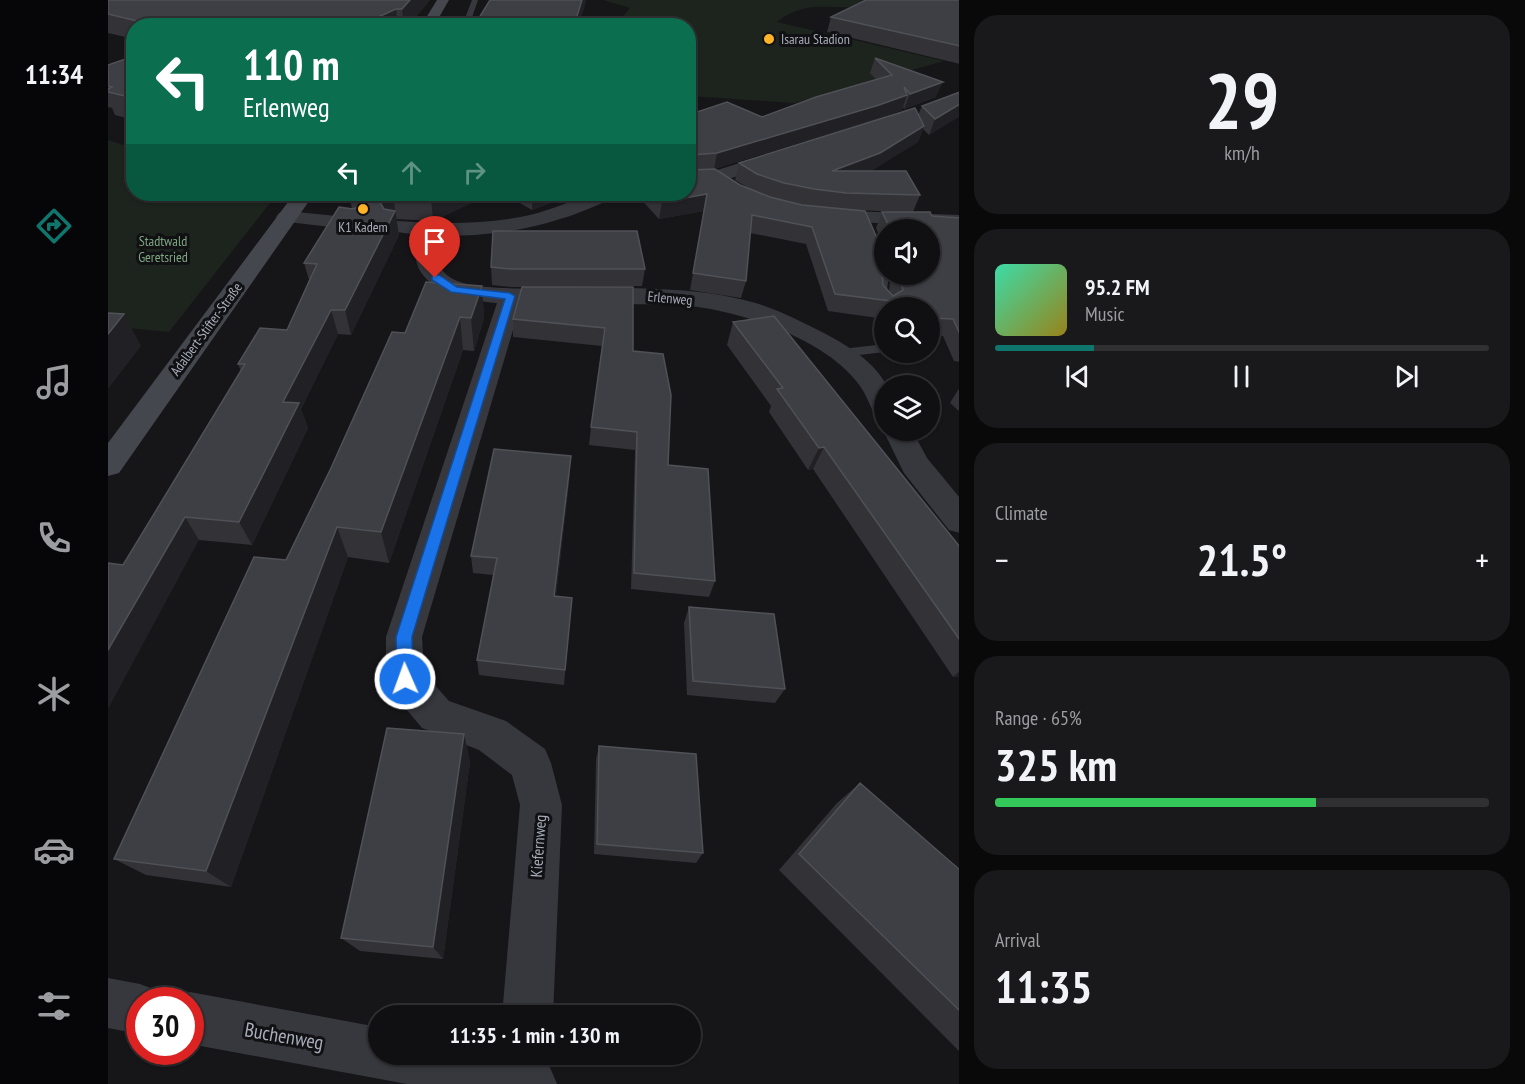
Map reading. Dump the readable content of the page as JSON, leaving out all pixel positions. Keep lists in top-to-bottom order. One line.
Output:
{"streets":{"street":["Erlenweg","Adalbert-Stifter-Straße","Kiefernweg","Buchenweg"]},"crossings":[["Erlenweg","Kiefernweg"]],"parks":["Stadtwald Geretsried"],"places":["Isarau Stadion","K1 Kadem"],"page":{"tabs":"11:34","tile":[["29","km/h"],"Climate",["Range · 65%","325 km"],["Arrival","11:35"]],"turn":["110 m","Erlenweg"],"song":["95.2 FM","Music"],"heat":["−","21.5°","+"],"limit":"30","trip":"11:35 · 1 min · 130 m"}}
